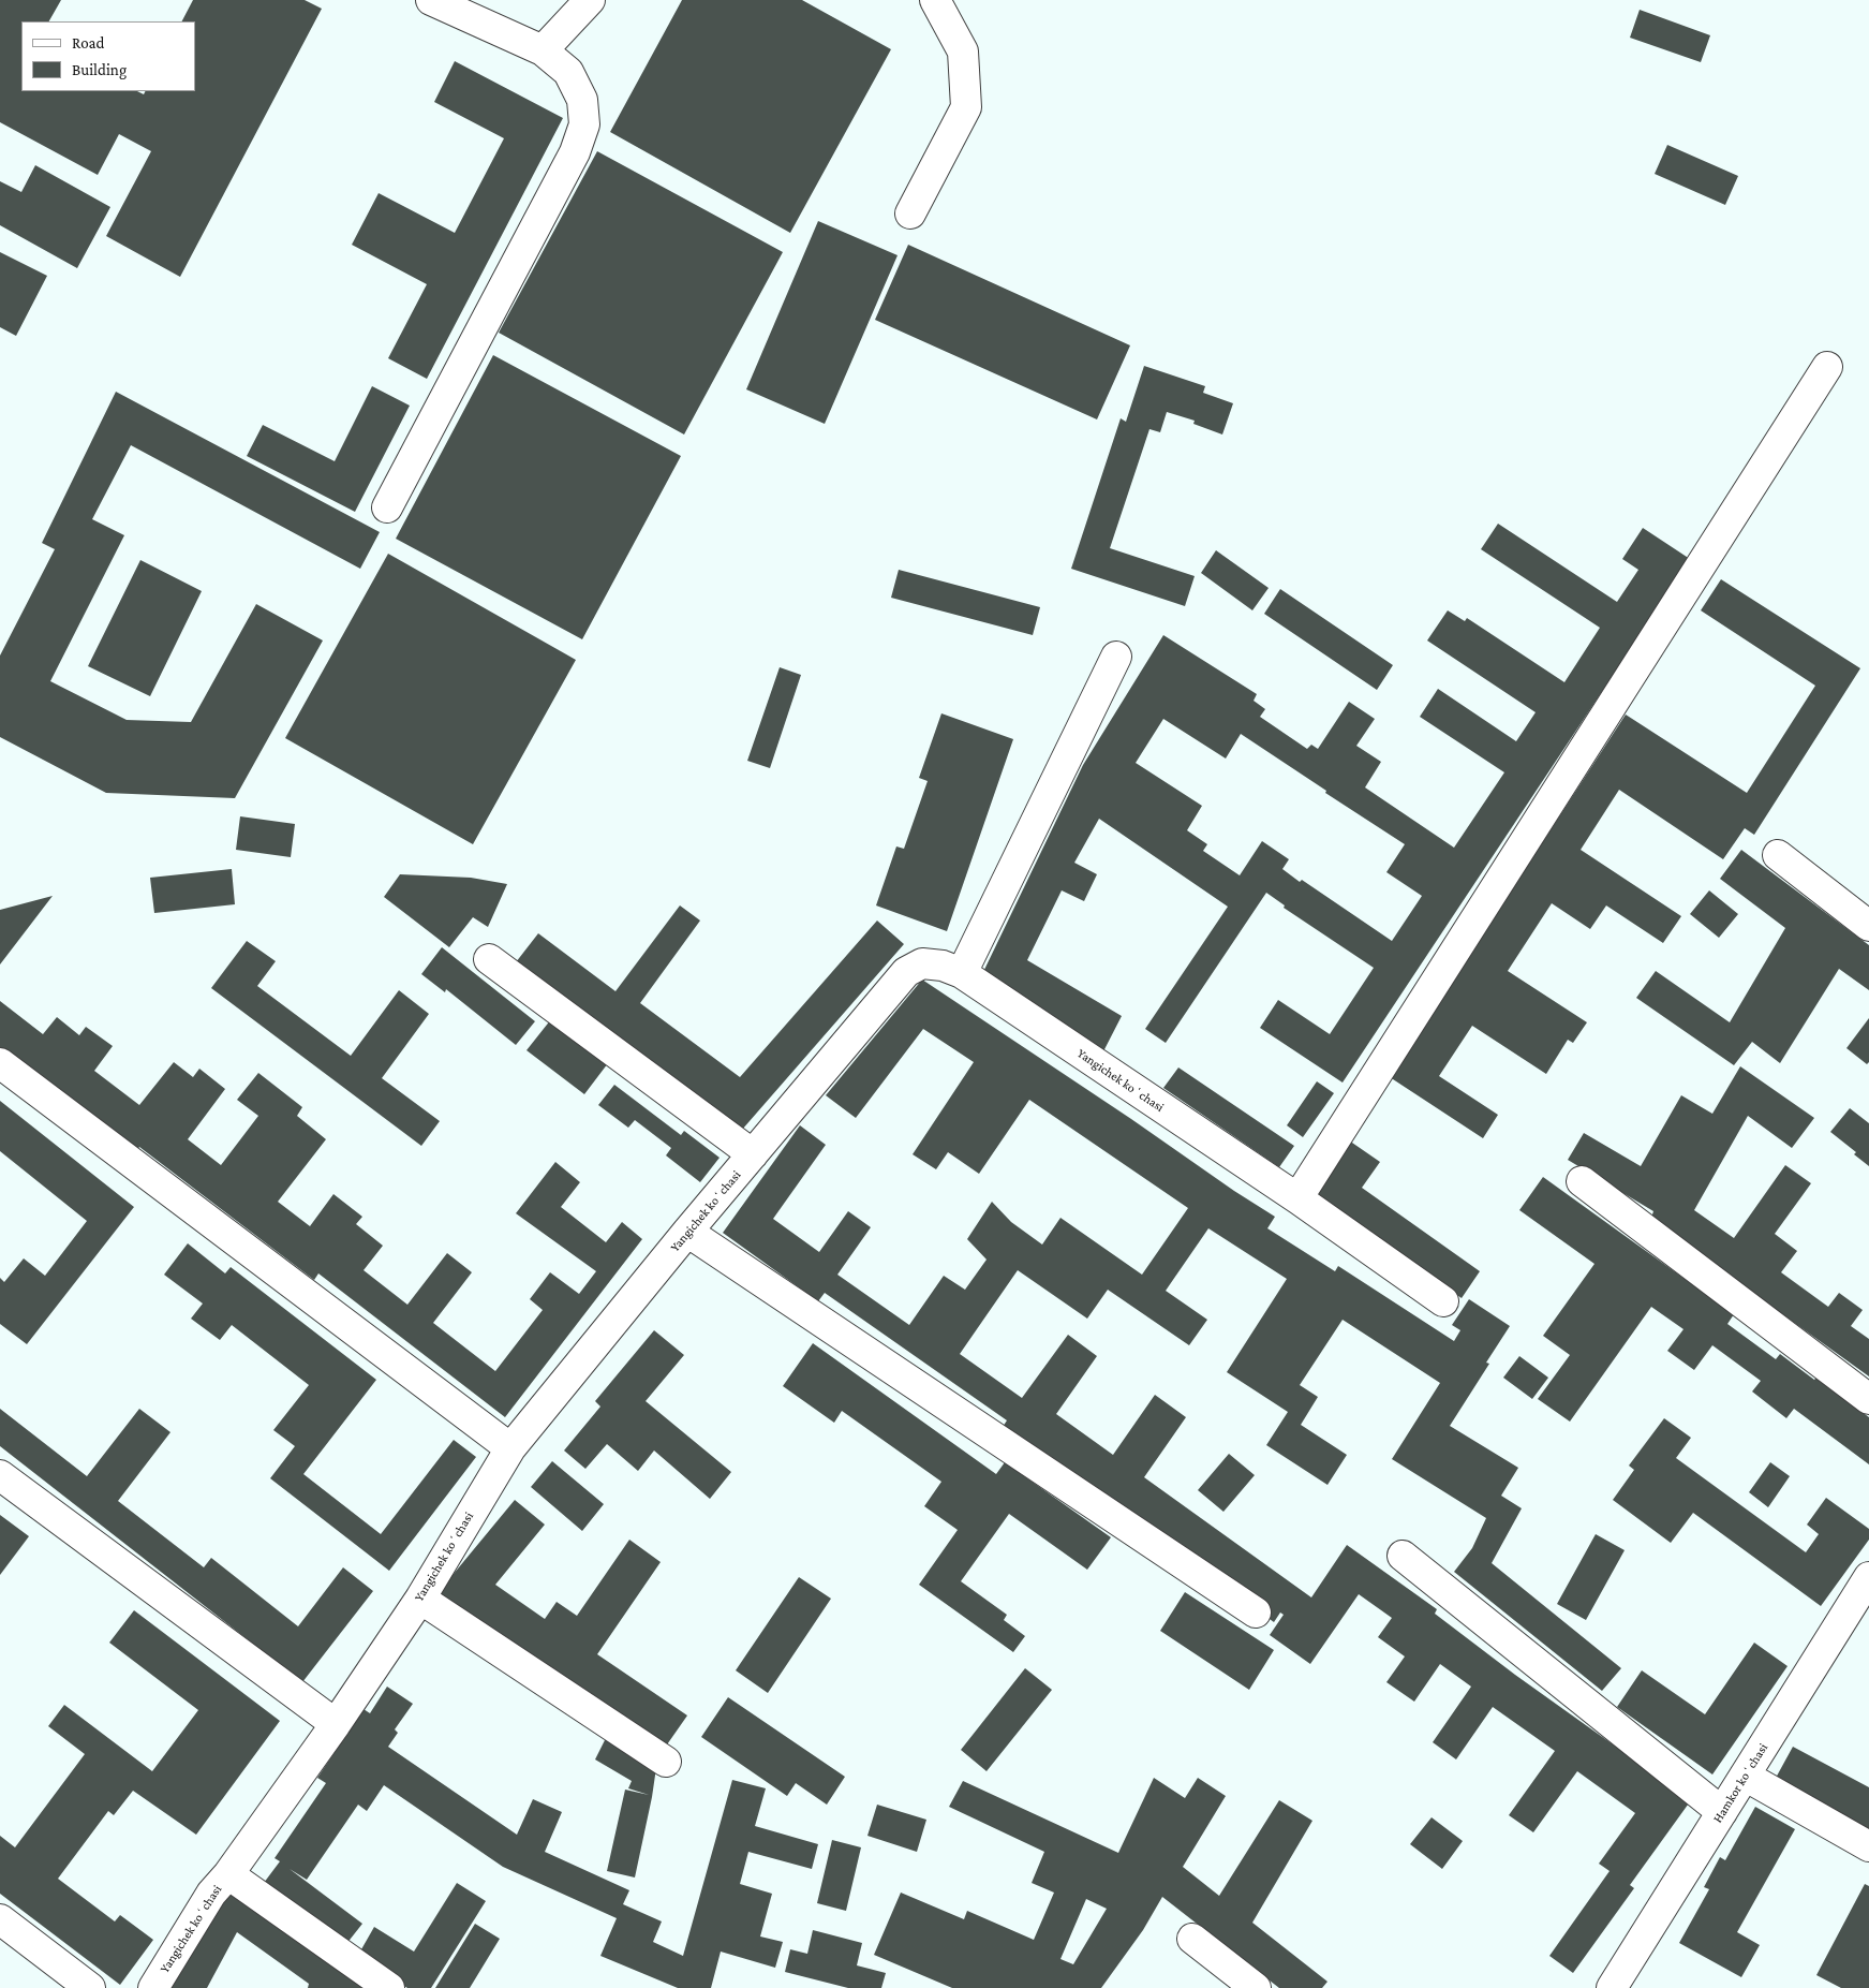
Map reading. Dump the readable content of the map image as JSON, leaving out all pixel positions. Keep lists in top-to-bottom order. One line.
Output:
{"streets":{"street":["Yangichek koʻchasi","Hamkor koʻchasi"]},"legend":["Road","Building"]}
